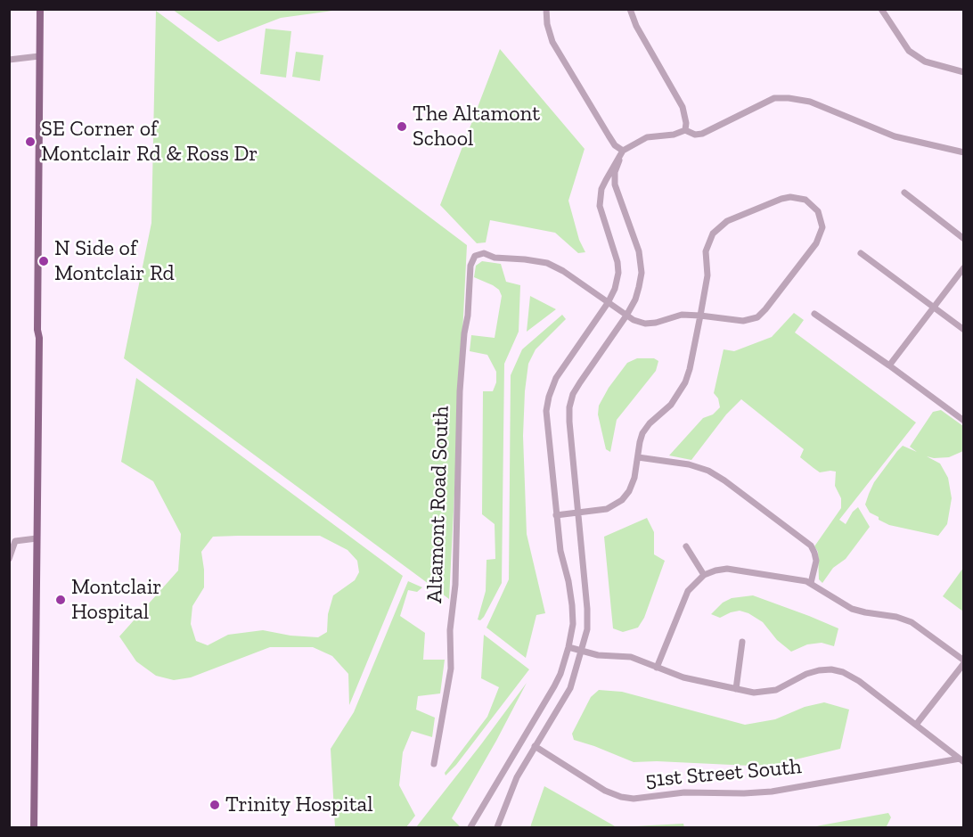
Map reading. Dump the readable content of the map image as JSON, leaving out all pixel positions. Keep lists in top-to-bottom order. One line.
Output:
{"streets":{"street":["Altamont Road South","51st Street South"]},"places":["The Altamont School","SE Corner of Montclair Rd & Ross Dr","N Side of Montclair Rd","Montclair Hospital","Trinity Hospital"]}
